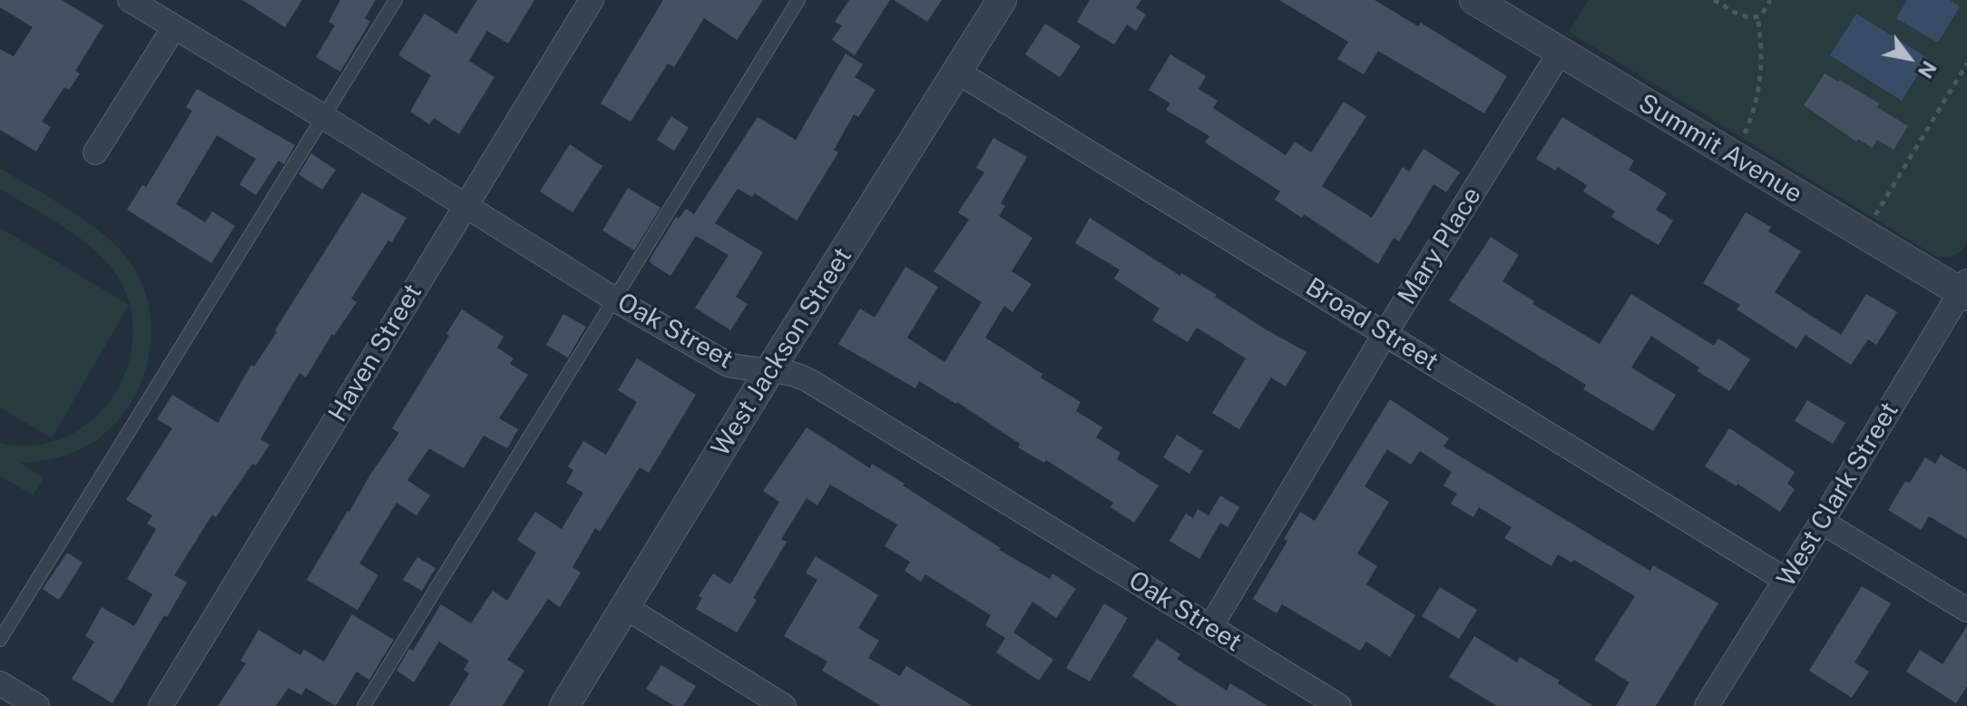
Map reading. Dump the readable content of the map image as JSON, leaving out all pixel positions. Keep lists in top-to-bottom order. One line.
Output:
{"streets":{"street":["Summit Avenue","Mary Place","Broad Street","Oak Street","West Jackson Street","Haven Street","West Clark Street"]},"crossings":[["Summit Avenue","Mary Place"],["Summit Avenue","West Clark Street"],["Mary Place","Broad Street"],["Mary Place","Oak Street"],["Broad Street","West Jackson Street"],["Broad Street","West Clark Street"],["Oak Street","West Jackson Street"],["Oak Street","Haven Street"]],"north":"bottom right"}
